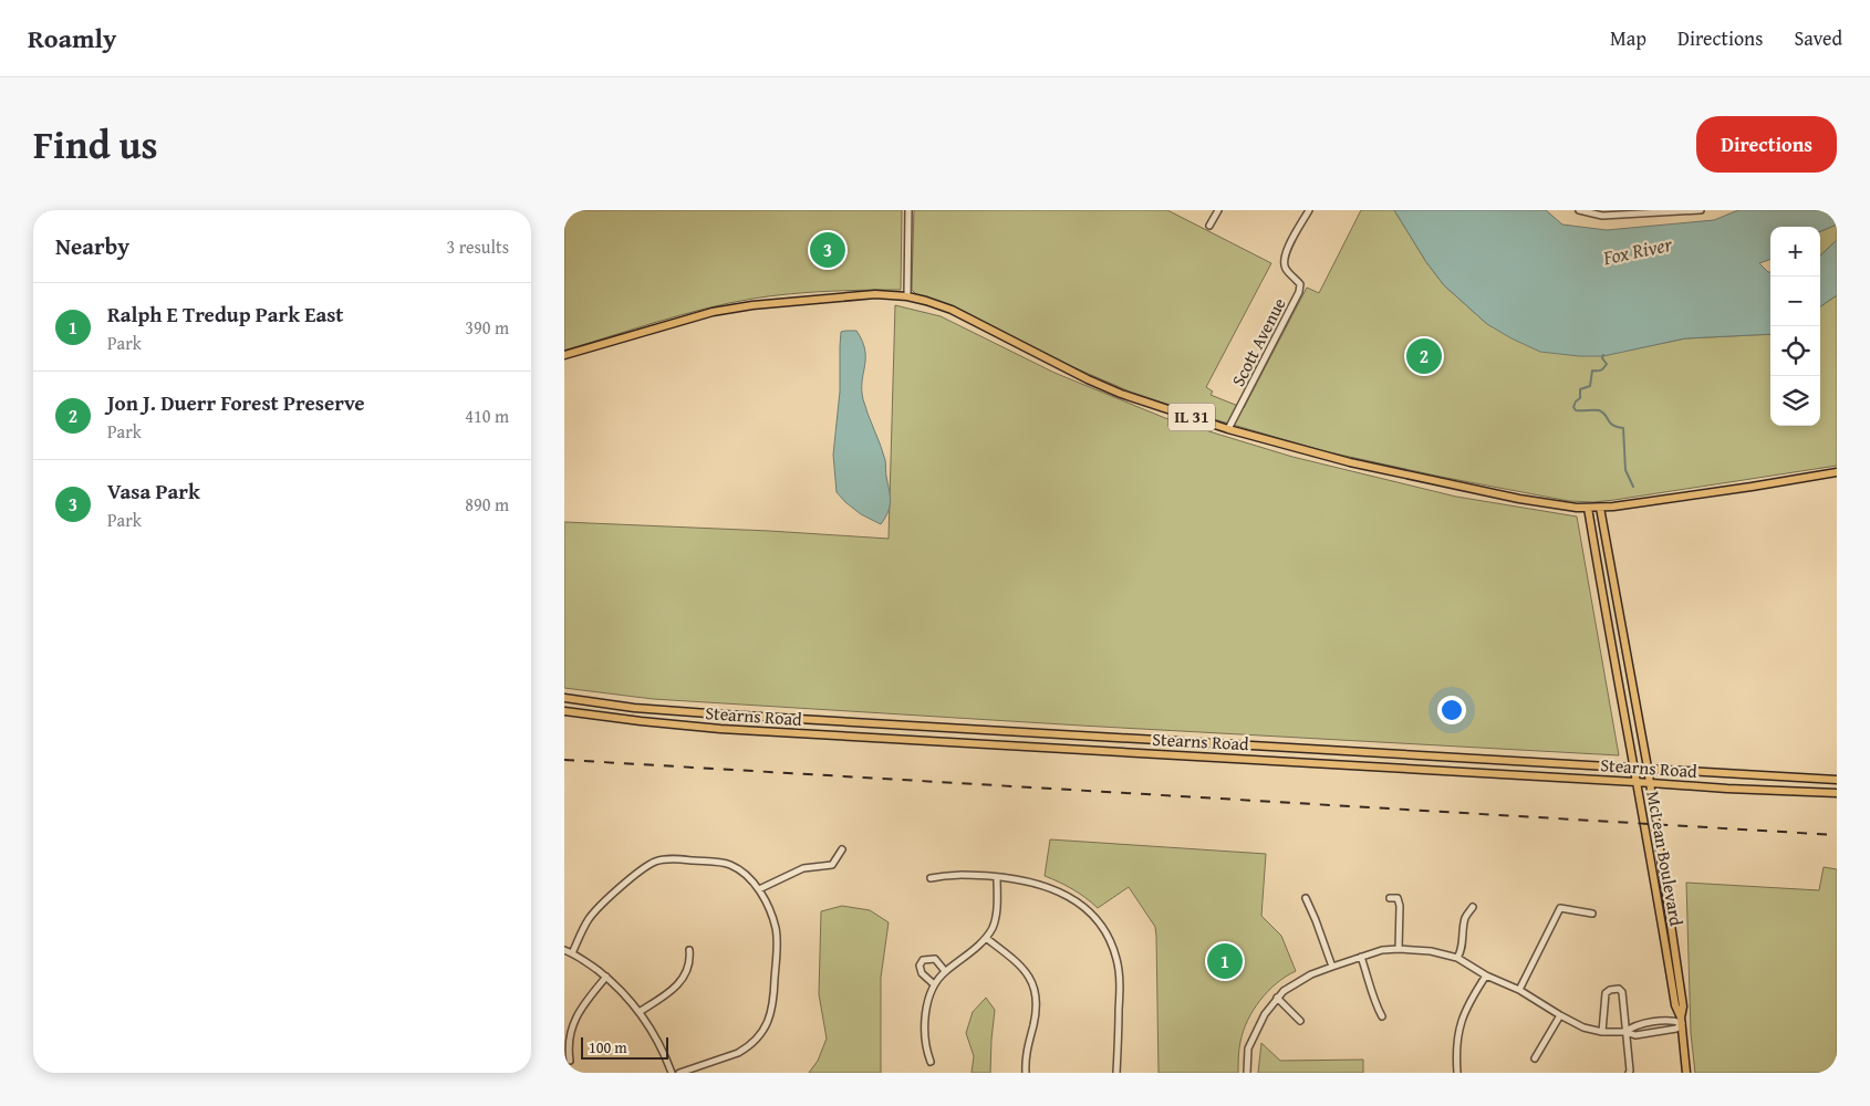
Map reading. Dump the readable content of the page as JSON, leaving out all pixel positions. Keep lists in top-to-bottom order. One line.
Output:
{"streets":{"main road":["IL 31","Stearns Road","McLean Boulevard"],"street":["Scott Avenue"]},"crossings":[["Scott Avenue","IL 31"],["IL 31","McLean Boulevard"],["Stearns Road","McLean Boulevard"]],"water":["Fox River"],"scale_bar":"100 m","page":{"header":"Roamly","nav":["Map","Directions","Saved"],"title":"Find us","buttons":"Directions","heading":["Nearby","3 results"],"map_buttons":["+","−"],"pins":["3","2","1"],"list":[{"mark":"1","name":"Ralph E Tredup Park East","note":"Park","value":"390 m"},{"mark":"2","name":"Jon J. Duerr Forest Preserve","note":"Park","value":"410 m"},{"mark":"3","name":"Vasa Park","note":"Park","value":"890 m"}],"scale":"100 m"}}
